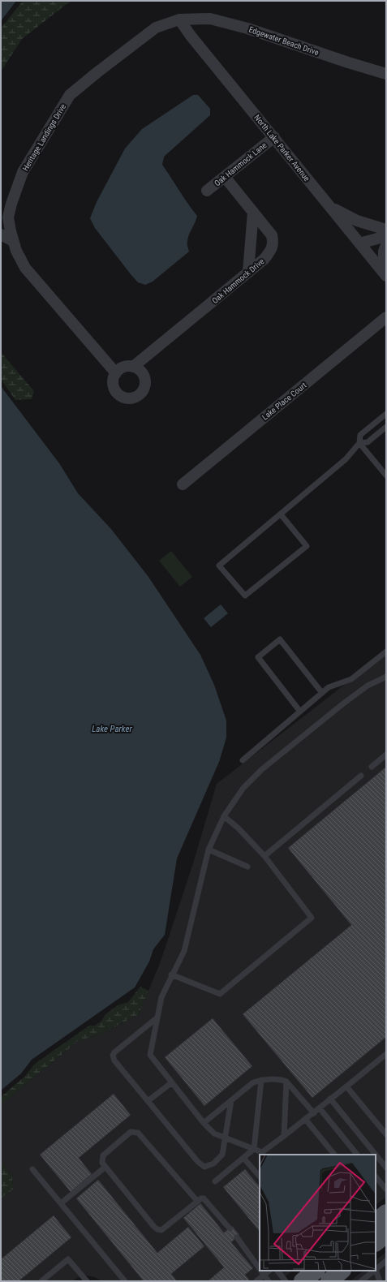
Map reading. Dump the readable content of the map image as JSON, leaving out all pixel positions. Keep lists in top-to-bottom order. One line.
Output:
{"streets":{"street":["Edgewater Beach Drive","Heritage Landings Drive","North Lake Parker Avenue","Oak Hammock Lane","Oak Hammock Drive","Lake Place Court"]},"crossings":[["Edgewater Beach Drive","Heritage Landings Drive"],["Edgewater Beach Drive","North Lake Parker Avenue"],["Heritage Landings Drive","North Lake Parker Avenue"],["Heritage Landings Drive","Oak Hammock Drive"],["North Lake Parker Avenue","Oak Hammock Lane"],["Oak Hammock Lane","Oak Hammock Drive"]],"water":["Lake Parker"]}
